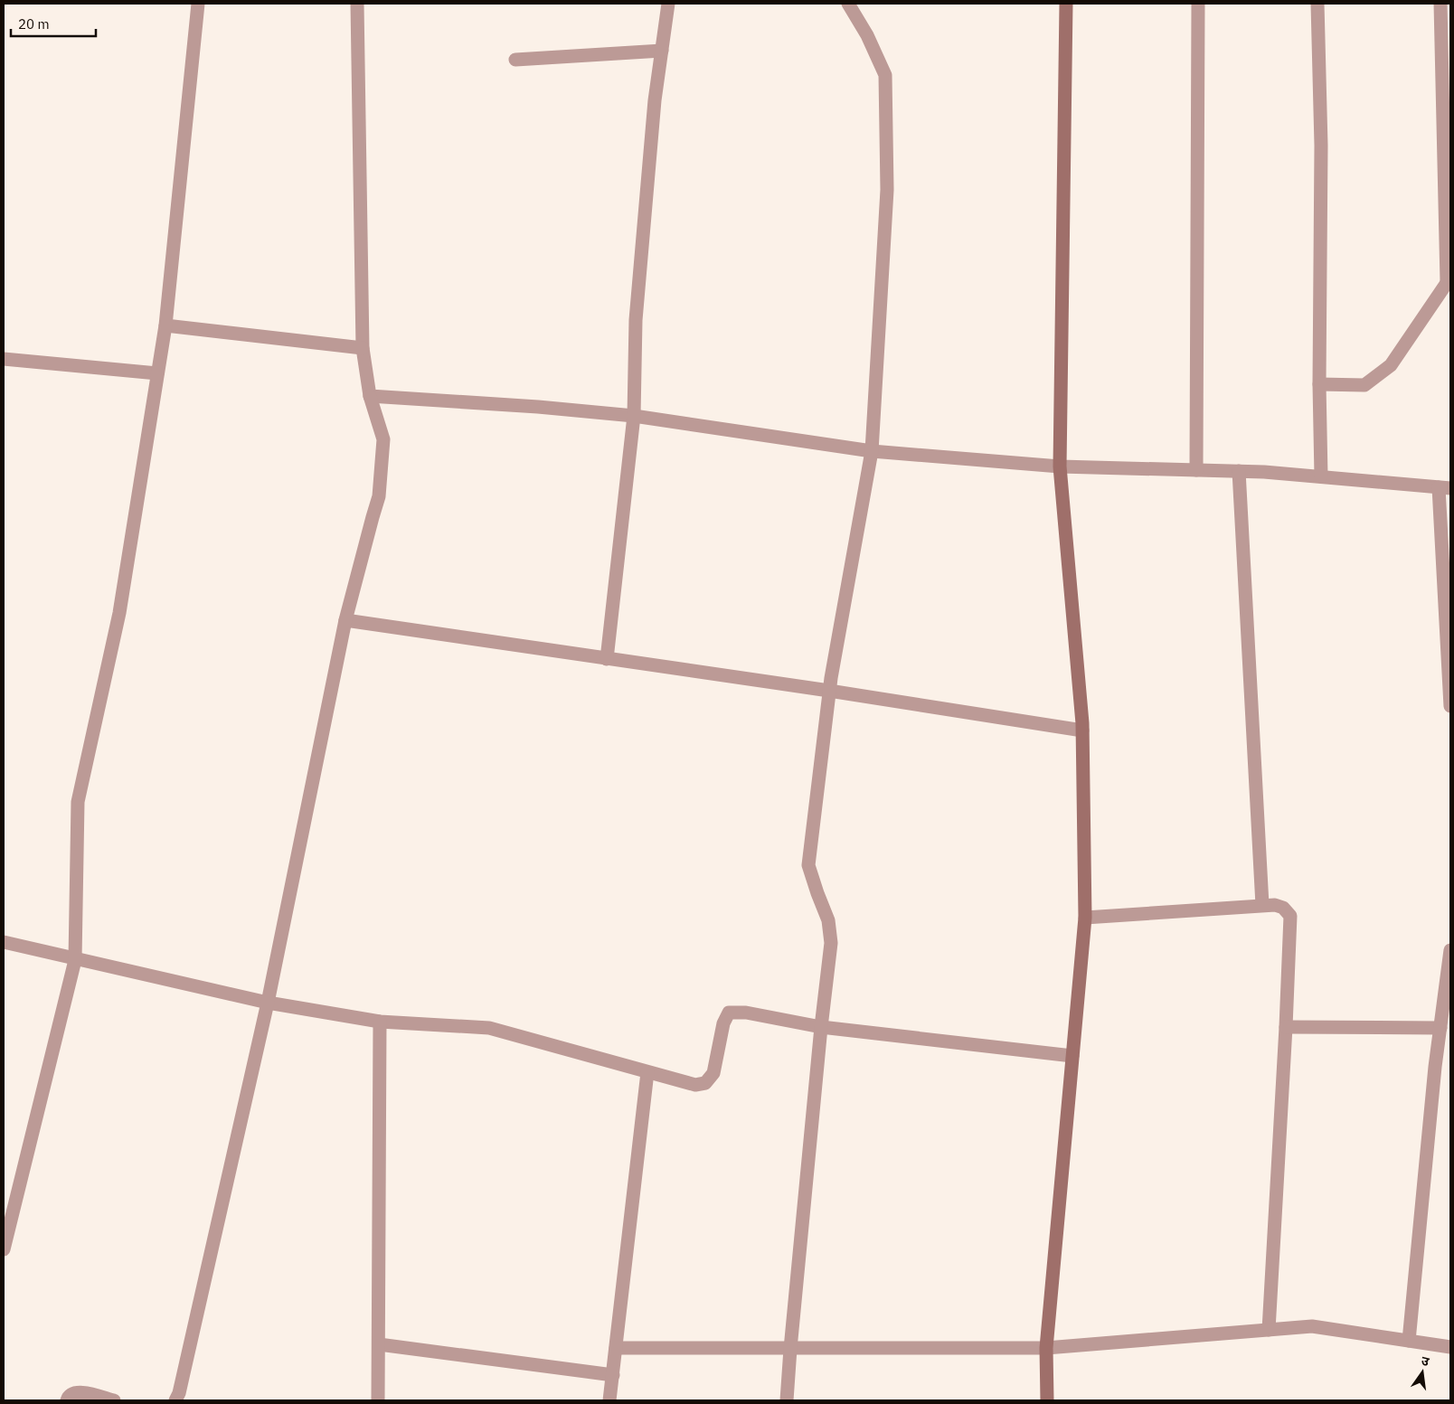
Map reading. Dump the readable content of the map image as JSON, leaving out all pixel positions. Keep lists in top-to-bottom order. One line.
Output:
{"scale_bar":"20 m","north":"top"}
